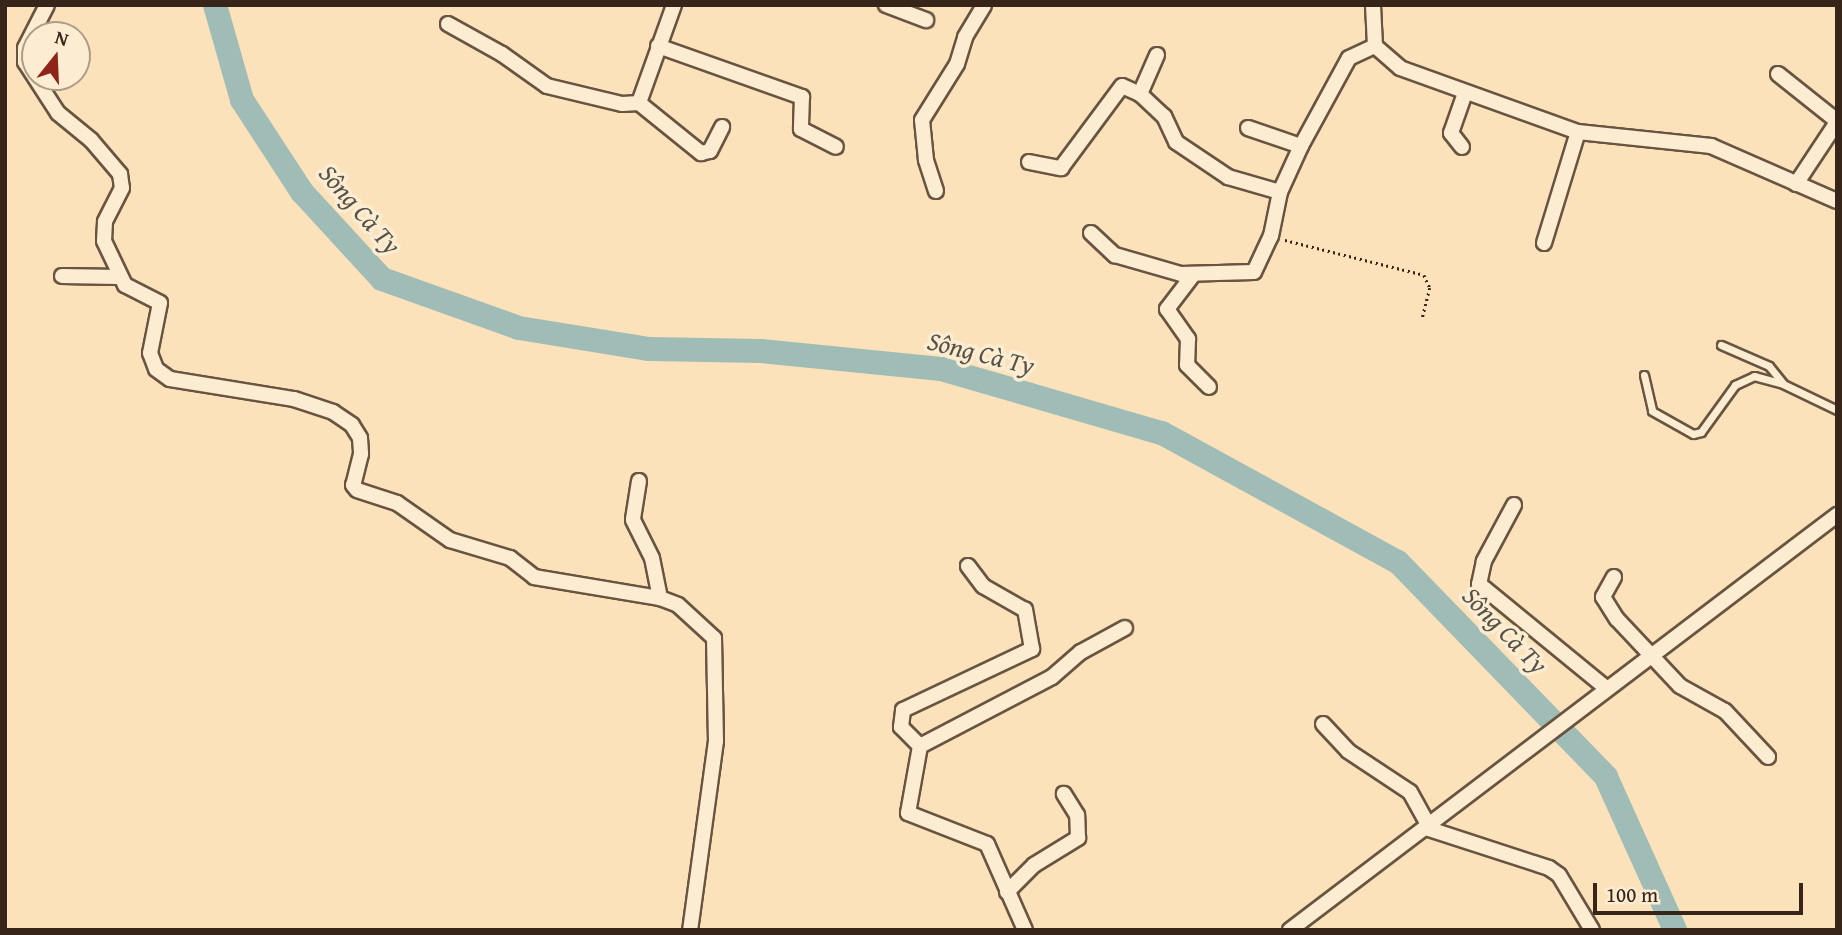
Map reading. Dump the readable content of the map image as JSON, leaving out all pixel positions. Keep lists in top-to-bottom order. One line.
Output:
{"water":["Sông Cà Ty"],"scale_bar":"100 m","north":"top"}
